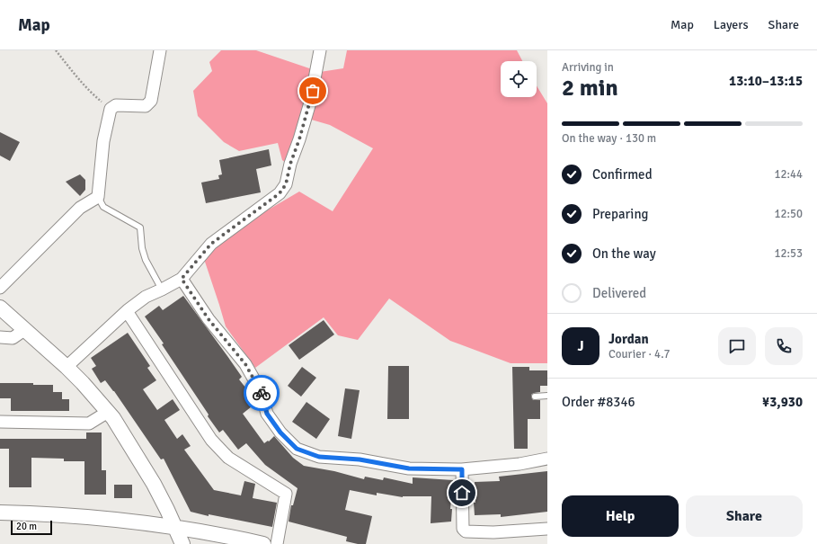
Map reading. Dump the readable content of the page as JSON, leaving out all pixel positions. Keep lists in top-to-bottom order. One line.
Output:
{"scale_bar":"20 m","page":{"header":"Map","nav":["Map","Layers","Share"],"heading":["2 min","Arriving in","13:10–13:15"],"panel":["Jordan","Courier · 4.7","Order #8346","¥3,930"],"bar":"On the way · 130 m","list":[["Confirmed","12:44"],["Preparing","12:50"],["On the way","12:53"],"Delivered"],"round":"J","buttons":["Help","Share"],"scale":"20 m"}}
